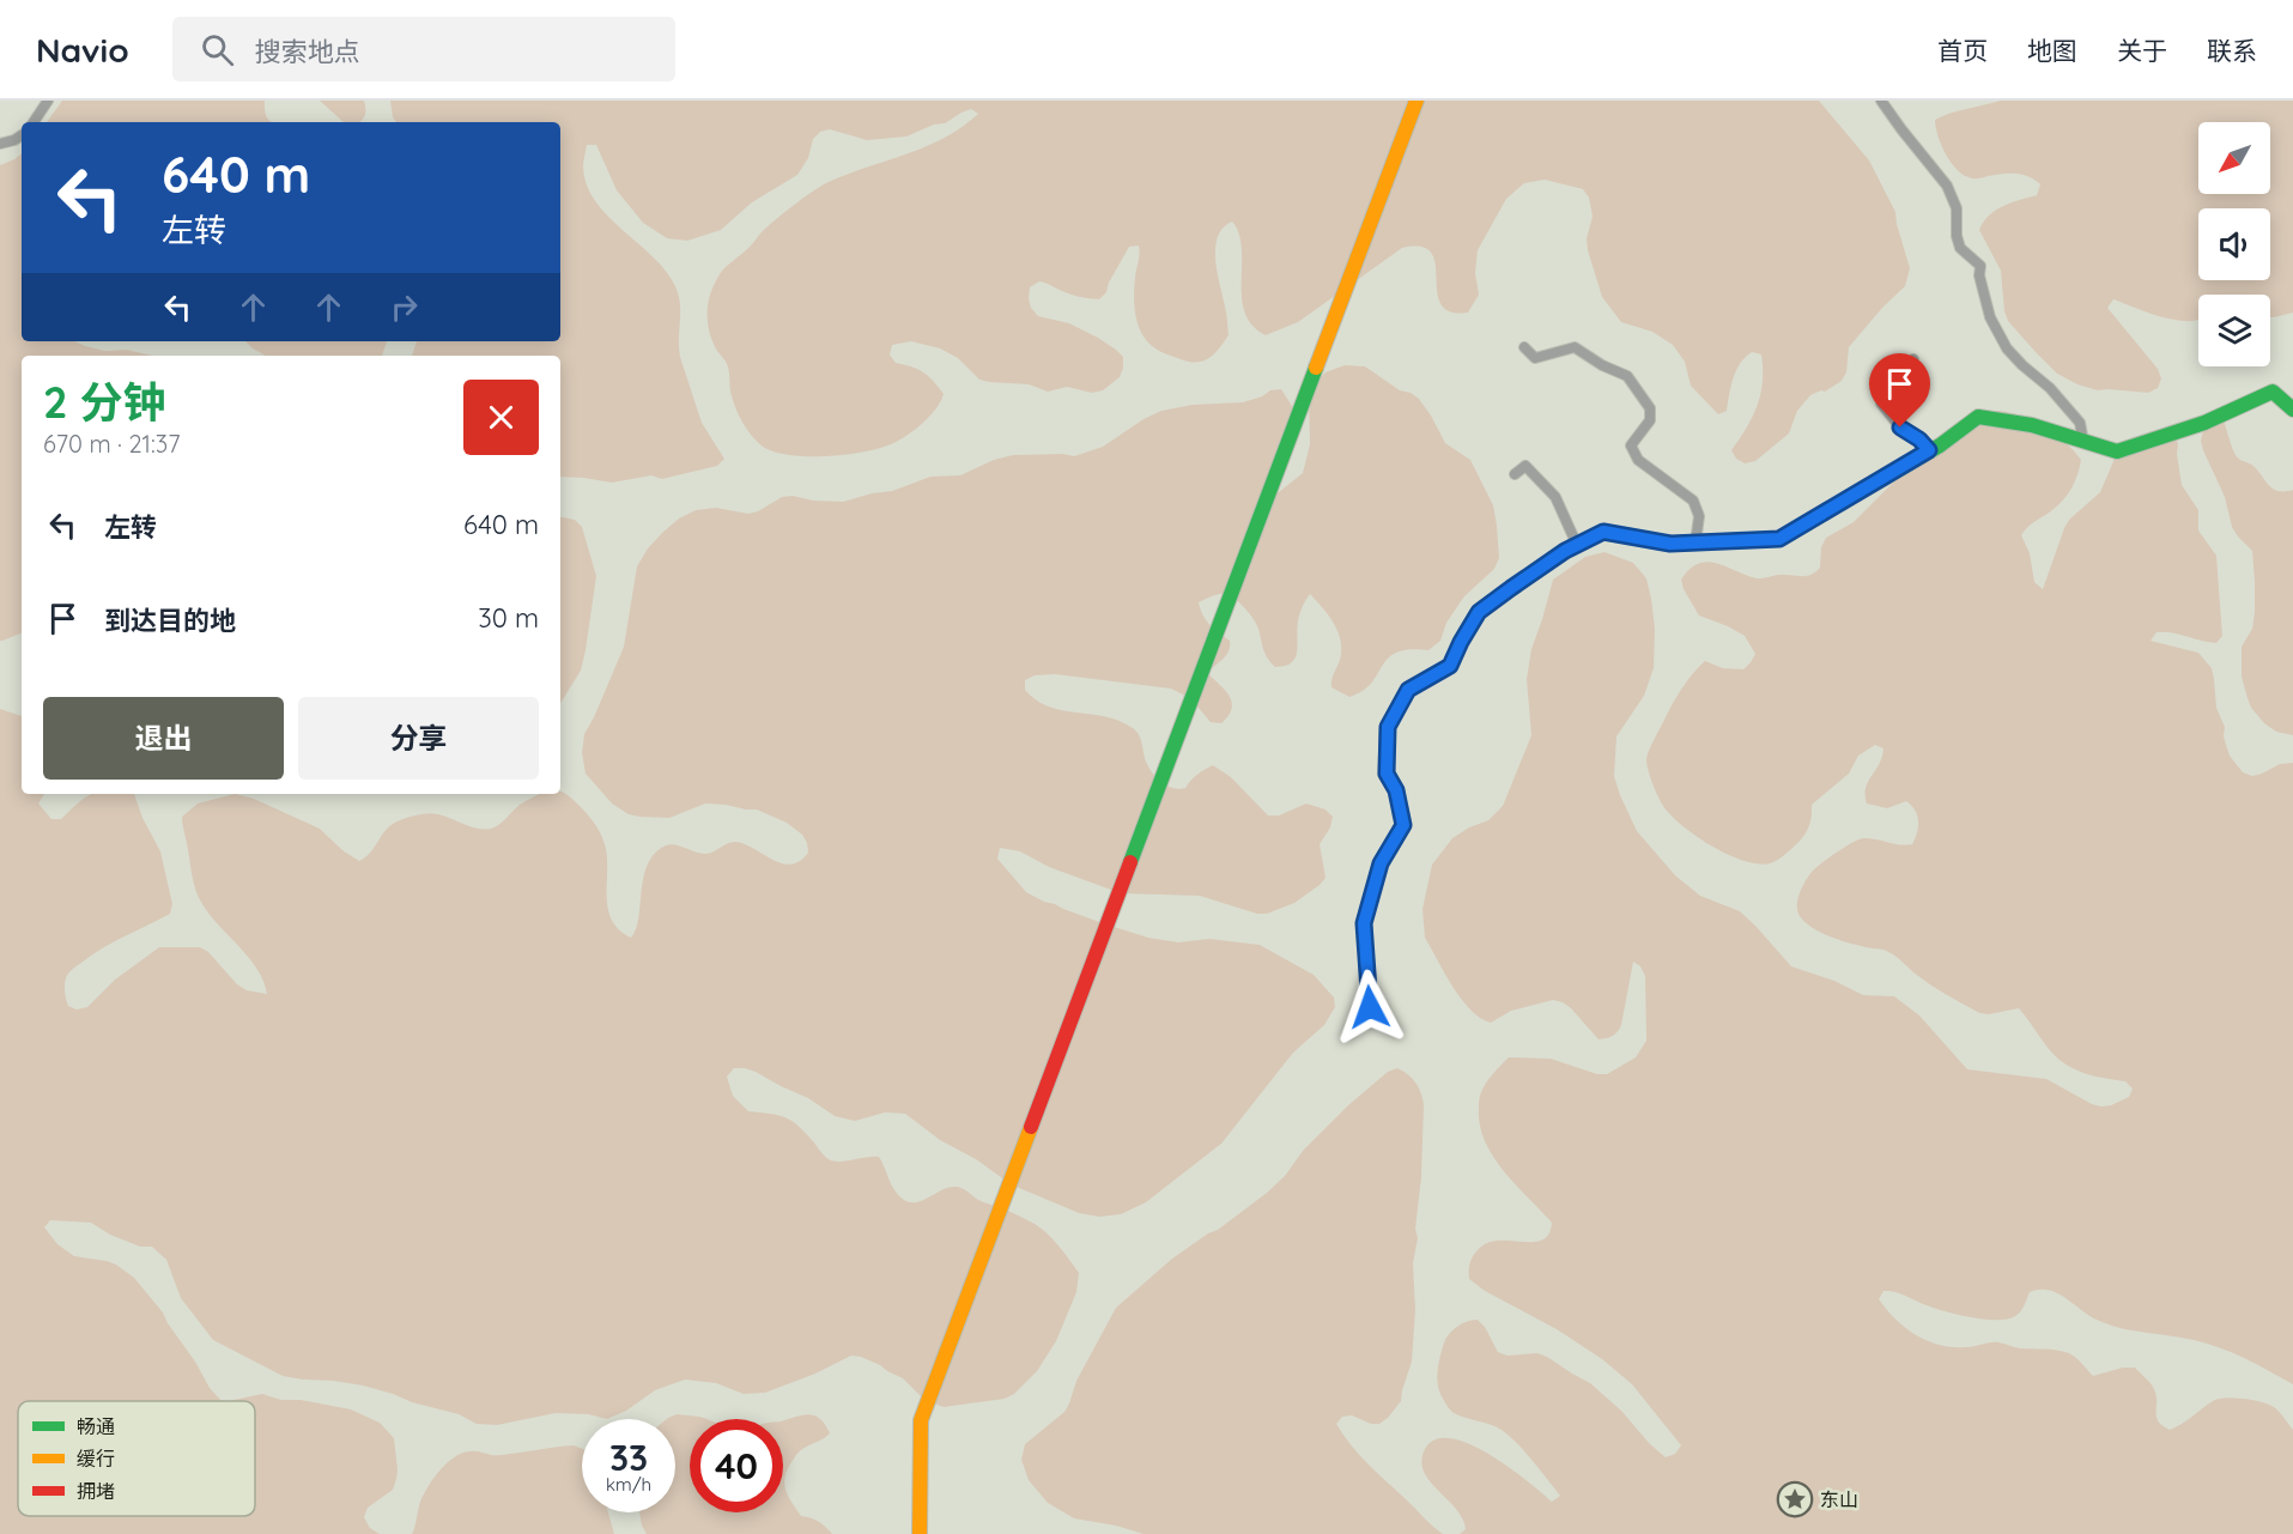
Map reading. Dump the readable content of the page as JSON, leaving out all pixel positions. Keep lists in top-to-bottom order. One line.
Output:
{"places":{"place":["东山"]},"legend":["畅通","缓行","拥堵"],"north":"bottom left","page":{"header":"Navio","search":"搜索地点","nav":["首页","地图","关于","联系"],"turn":["640 m","左转"],"heading":["2 分钟","670 m · 21:37"],"list":[{"name":"左转","value":"640 m"},{"name":"到达目的地","value":"30 m"}],"buttons":["退出","分享"],"speed":"33 km/h","limit":"40"}}
